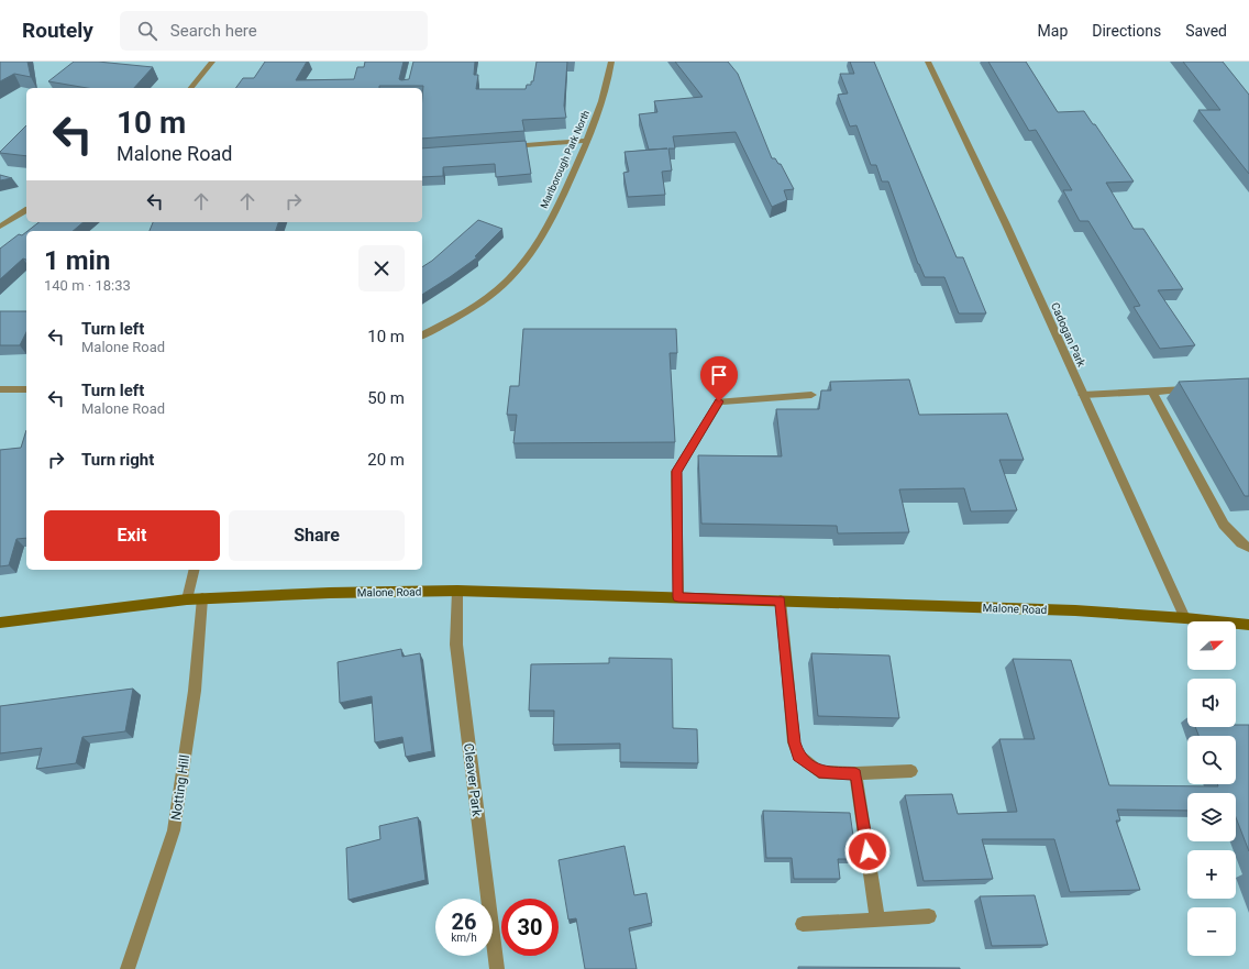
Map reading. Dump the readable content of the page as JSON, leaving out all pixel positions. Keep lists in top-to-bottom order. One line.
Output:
{"streets":{"main road":["Malone Road"],"street":["Marlborough Park North","Cadogan Park","Cleaver Park","Notting Hill"]},"crossings":[["Cadogan Park","Malone Road"],["Malone Road","Cleaver Park"],["Malone Road","Notting Hill"]],"north":"right","page":{"header":"Routely","search":"Search here","nav":["Map","Directions","Saved"],"turn":["10 m","Malone Road"],"heading":["1 min","140 m · 18:33"],"list":[{"name":"Turn left","note":"Malone Road","value":"10 m"},{"name":"Turn left","note":"Malone Road","value":"50 m"},{"name":"Turn right","value":"20 m"}],"buttons":["Exit","Share"],"map_buttons":["+","−"],"speed":"26 km/h","limit":"30"}}
